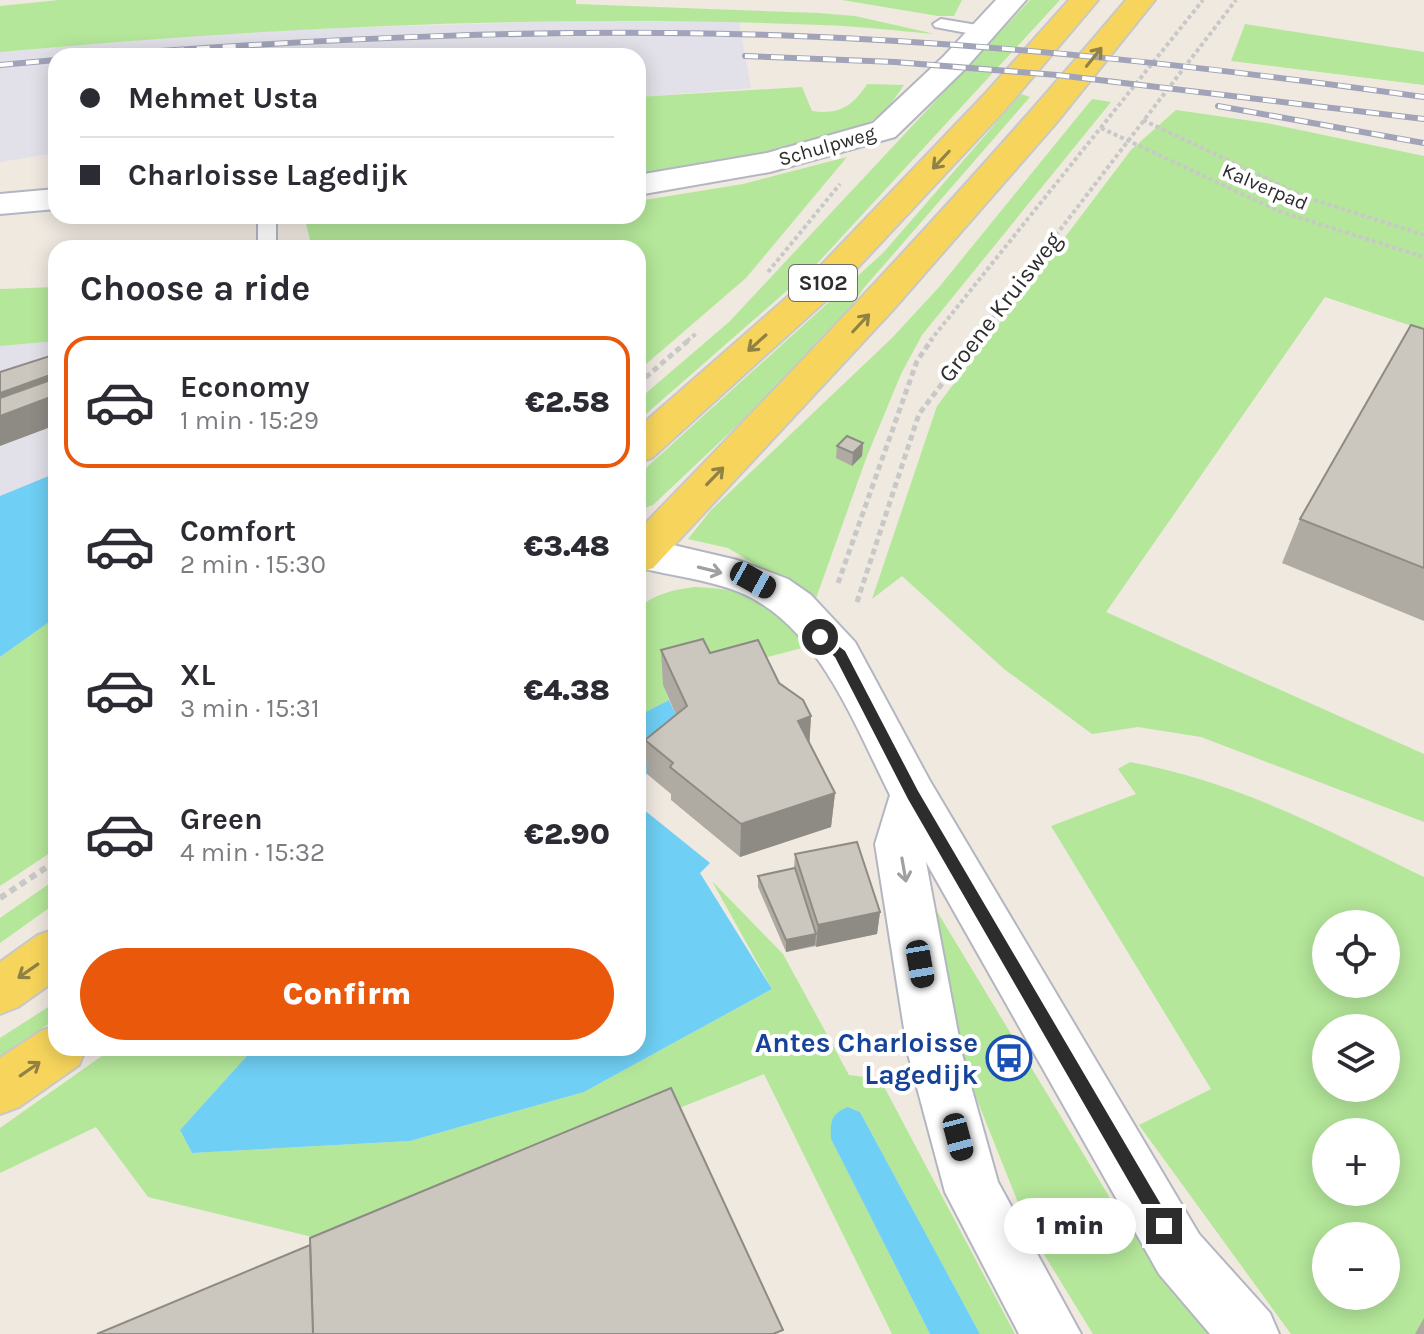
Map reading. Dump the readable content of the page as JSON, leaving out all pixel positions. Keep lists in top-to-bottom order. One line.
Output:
{"streets":{"main road":["S102"],"street":["Schulpweg"],"path":["Kalverpad","Groene Kruisweg"]},"crossings":[["Kalverpad","Groene Kruisweg"]],"places":{"bus stop":["Antes Charloisse Lagedijk"]},"page":{"banner":["Mehmet Usta","Charloisse Lagedijk"],"heading":"Choose a ride","list":[{"name":"Economy","note":"1 min · 15:29","value":"€2.58"},{"name":"Comfort","note":"2 min · 15:30","value":"€3.48"},{"name":"XL","note":"3 min · 15:31","value":"€4.38"},{"name":"Green","note":"4 min · 15:32","value":"€2.90"}],"map_buttons":["+","−"],"buttons":"Confirm","bubble":"1 min"}}
